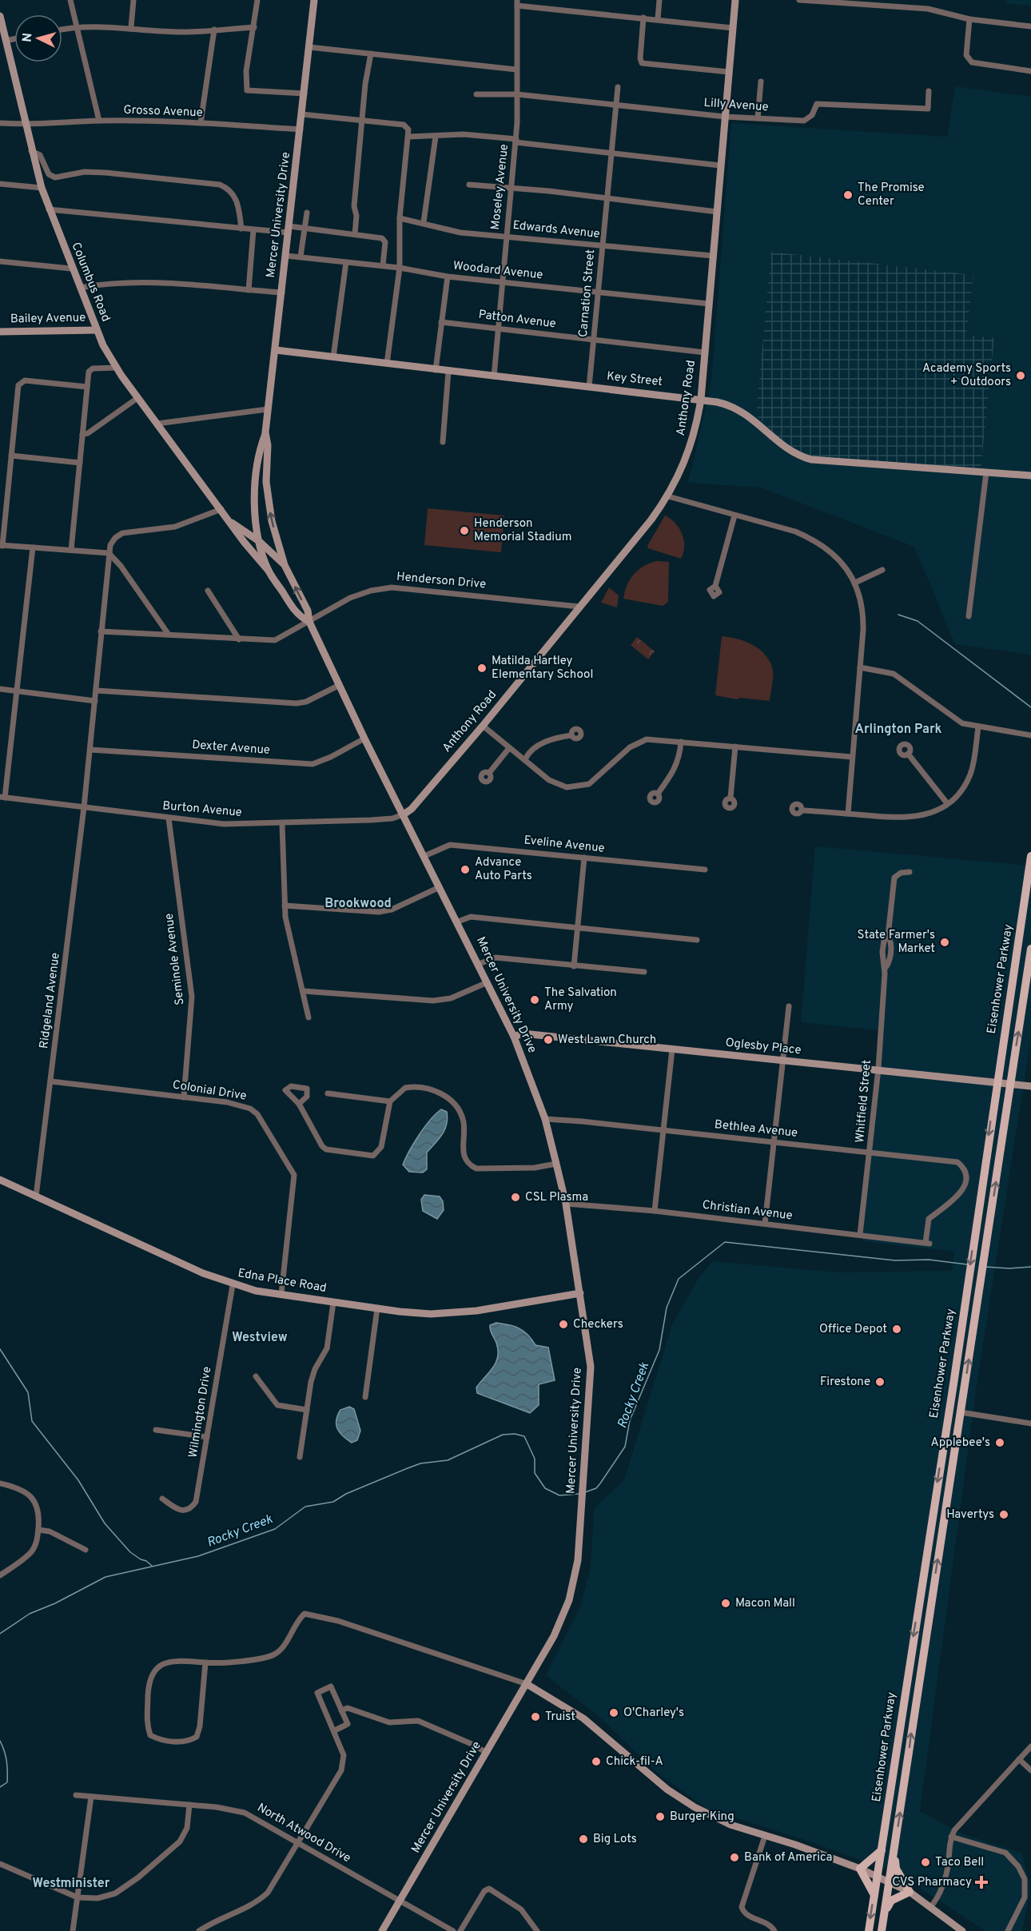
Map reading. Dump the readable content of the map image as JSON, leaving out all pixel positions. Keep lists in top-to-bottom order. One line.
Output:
{"streets":{"main road":["Eisenhower Parkway"],"street":["Lilly Avenue","Grosso Avenue","Moseley Avenue","Mercer University Drive","Edwards Avenue","Woodard Avenue","Columbus Road","Carnation Street","Bailey Avenue","Patton Avenue","Key Street","Anthony Road","Henderson Drive","Dexter Avenue","Burton Avenue","Eveline Avenue","Seminole Avenue","Ridgeland Avenue","Oglesby Place","Colonial Drive","Whitfield Street","Bethlea Avenue","Christian Avenue","Edna Place Road","Wilmington Drive","North Atwood Drive"]},"crossings":[["Lilly Avenue","Moseley Avenue"],["Lilly Avenue","Carnation Street"],["Lilly Avenue","Anthony Road"],["Grosso Avenue","Mercer University Drive"],["Grosso Avenue","Columbus Road"],["Moseley Avenue","Edwards Avenue"],["Moseley Avenue","Woodard Avenue"],["Moseley Avenue","Patton Avenue"],["Moseley Avenue","Key Street"],["Mercer University Drive","Woodard Avenue"],["Mercer University Drive","Columbus Road"],["Mercer University Drive","Key Street"],["Mercer University Drive","Anthony Road"],["Mercer University Drive","Henderson Drive"],["Mercer University Drive","Dexter Avenue"],["Mercer University Drive","Burton Avenue"],["Mercer University Drive","Eveline Avenue"],["Mercer University Drive","Oglesby Place"],["Mercer University Drive","Bethlea Avenue"],["Mercer University Drive","Christian Avenue"],["Mercer University Drive","Edna Place Road"],["Mercer University Drive","North Atwood Drive"],["Edwards Avenue","Carnation Street"],["Edwards Avenue","Anthony Road"],["Woodard Avenue","Carnation Street"],["Woodard Avenue","Anthony Road"],["Columbus Road","Bailey Avenue"],["Carnation Street","Patton Avenue"],["Carnation Street","Key Street"],["Patton Avenue","Anthony Road"],["Key Street","Anthony Road"],["Anthony Road","Henderson Drive"],["Anthony Road","Burton Avenue"],["Henderson Drive","Ridgeland Avenue"],["Dexter Avenue","Ridgeland Avenue"],["Burton Avenue","Seminole Avenue"],["Burton Avenue","Ridgeland Avenue"],["Seminole Avenue","Colonial Drive"],["Eisenhower Parkway","Oglesby Place"],["Ridgeland Avenue","Colonial Drive"],["Ridgeland Avenue","Edna Place Road"],["Oglesby Place","Whitfield Street"],["Colonial Drive","Edna Place Road"],["Whitfield Street","Bethlea Avenue"],["Whitfield Street","Christian Avenue"],["Bethlea Avenue","Christian Avenue"],["Edna Place Road","Wilmington Drive"]],"districts":["Arlington Park","Brookwood","Westview","Westminister"],"water":["Rocky Creek"],"places":{"other":["The Promise Center","Academy Sports + Outdoors","Henderson Memorial Stadium","Matilda Hartley Elementary School","Advance Auto Parts","State Farmer's Market","The Salvation Army","West Lawn Church","CSL Plasma","Checkers","Office Depot","Firestone","Applebee's","Havertys","Macon Mall","O'Charley's","Truist","Chick-fil-A","Burger King","Big Lots","Bank of America","Taco Bell"],"health":["CVS Pharmacy"]},"north":"left"}
